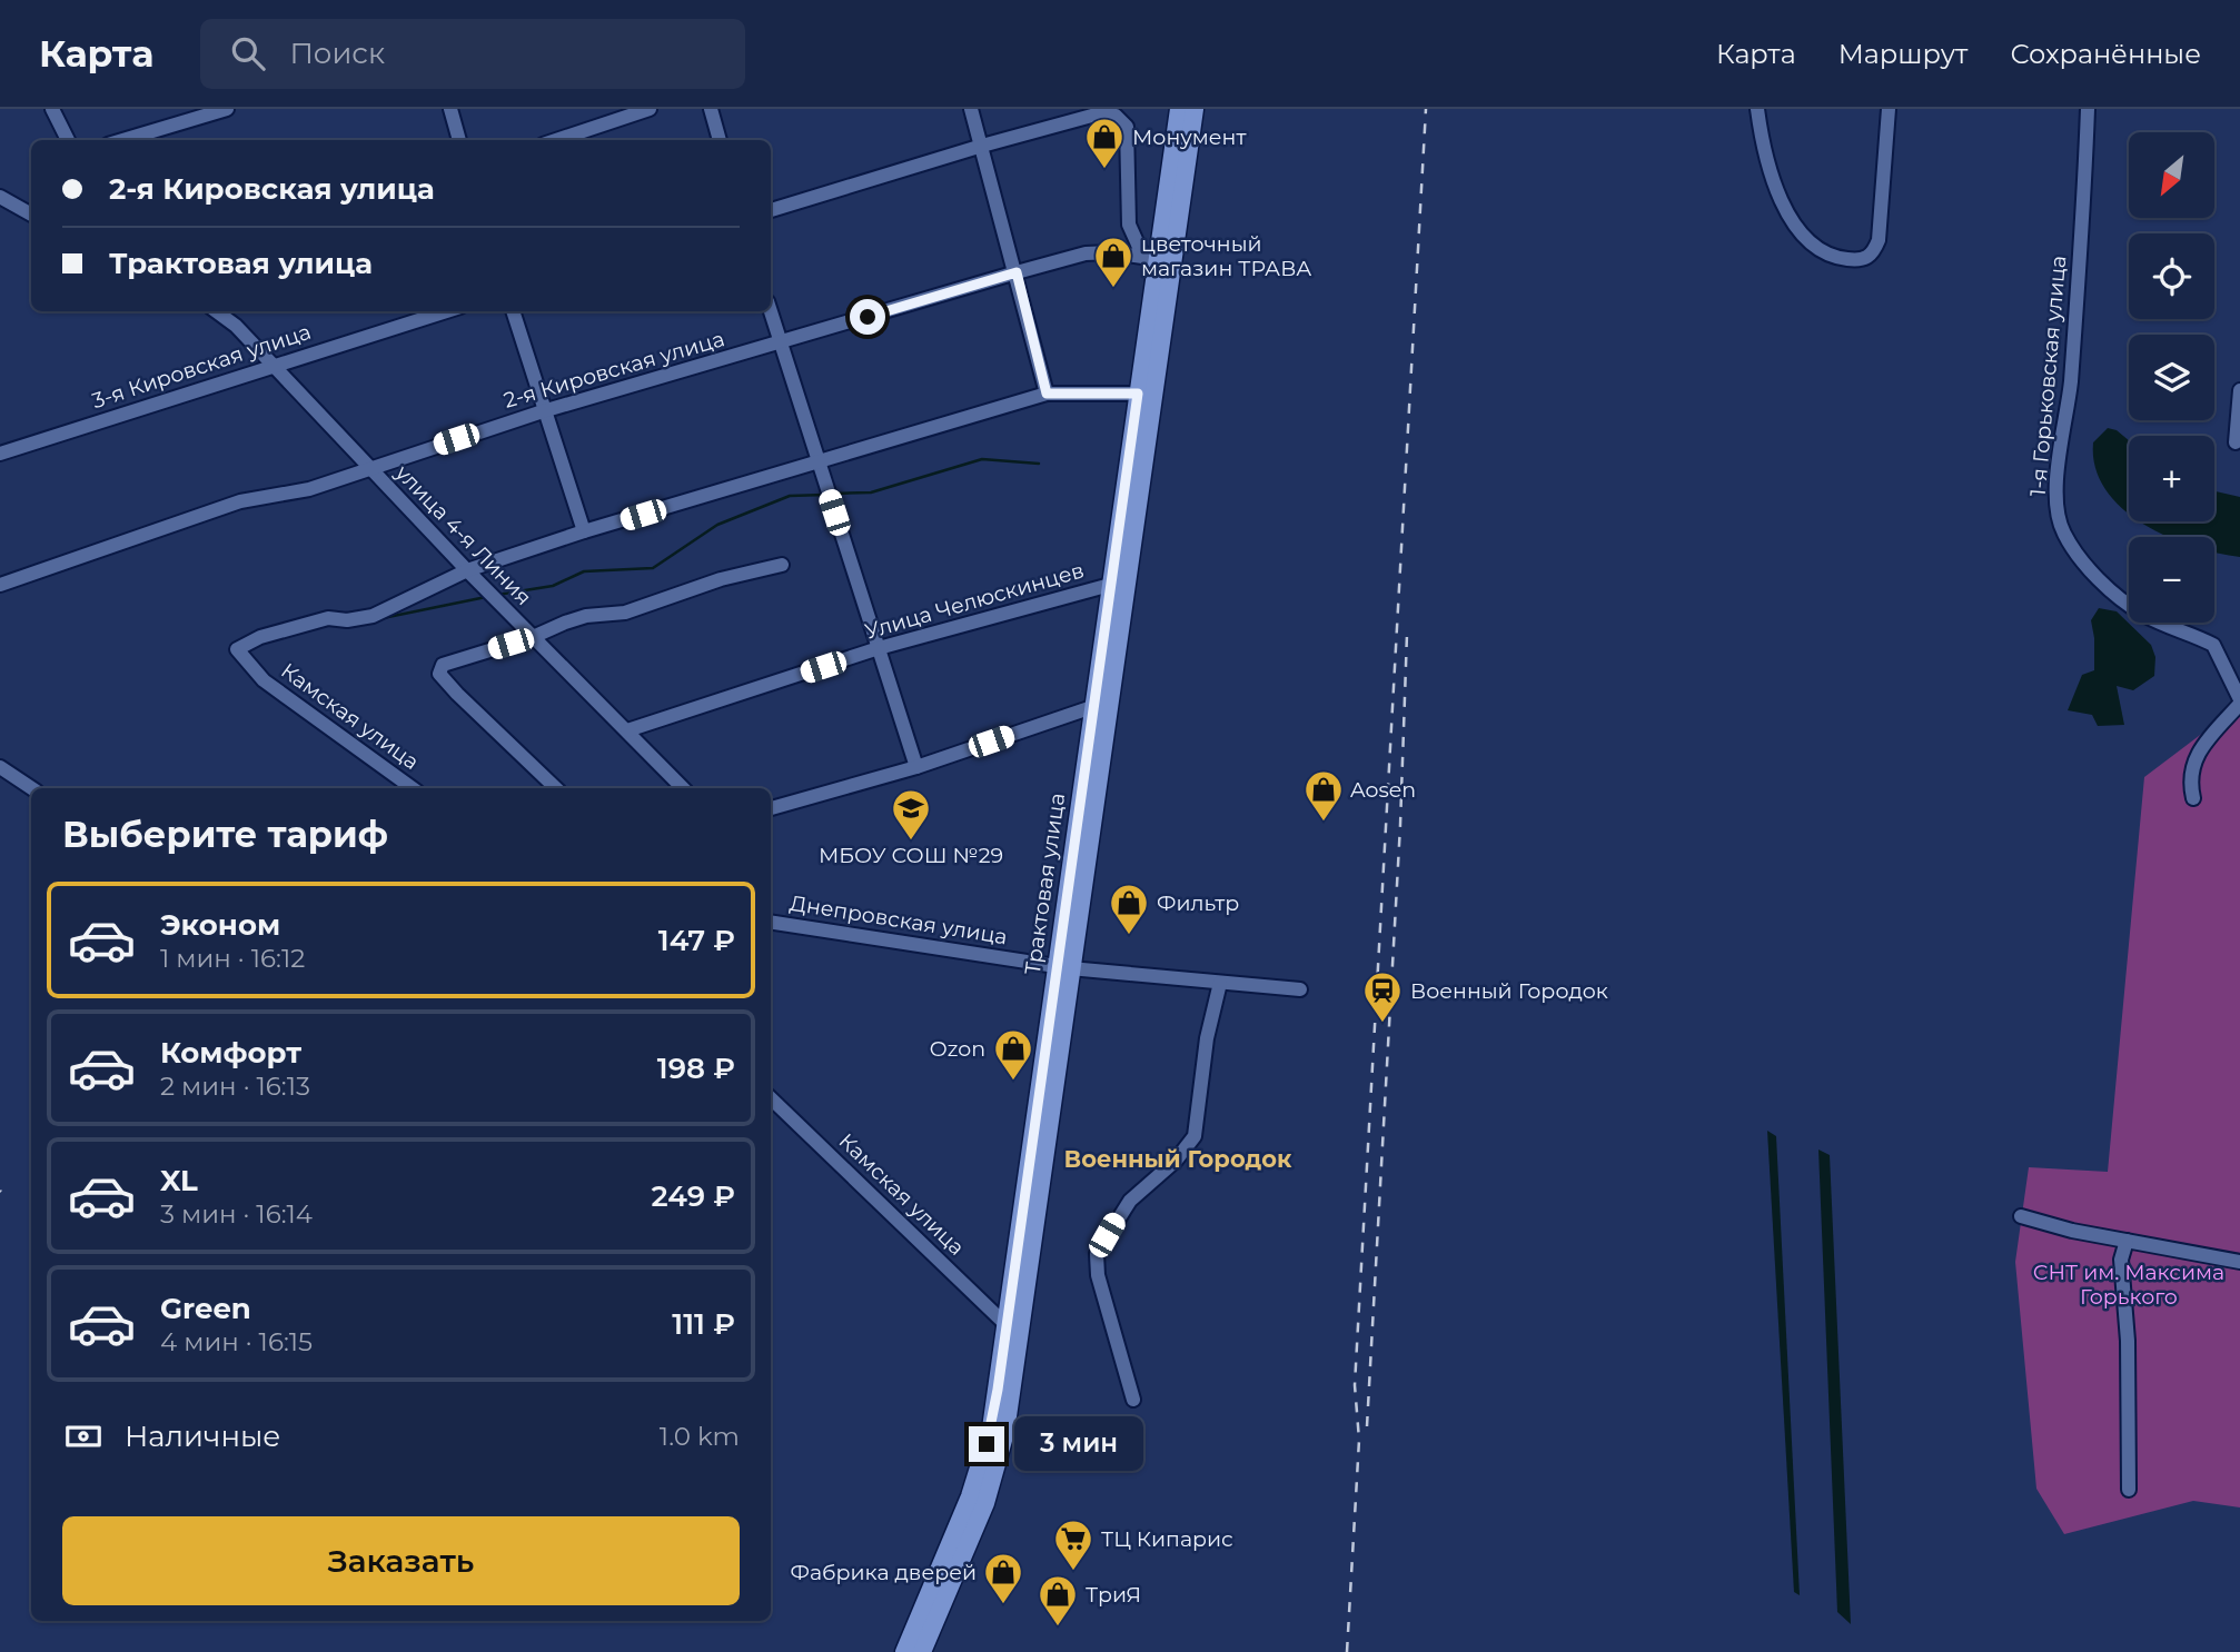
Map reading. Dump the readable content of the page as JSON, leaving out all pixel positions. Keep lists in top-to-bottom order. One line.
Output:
{"streets":{"main road":["Трактовая улица"],"street":["3-я Кировская улица","2-я Кировская улица","1-я Горьковская улица","улица 4-я Линия","Улица Челюскинцев","Камская улица","Днепровская улица"]},"crossings":[["3-я Кировская улица","улица 4-я Линия"],["2-я Кировская улица","улица 4-я Линия"],["2-я Кировская улица","Трактовая улица"],["улица 4-я Линия","Улица Челюскинцев"],["улица 4-я Линия","Камская улица"],["Улица Челюскинцев","Трактовая улица"],["Камская улица","Трактовая улица"],["Трактовая улица","Днепровская улица"]],"districts":["Военный Городок"],"parks":["СНТ им. Максима Горького"],"places":{"shop":["Монумент","цветочный магазин ТРАВА","Aosen","Фильтр","Ozon","Фабрика дверей","ТриЯ"],"school or university":["МБОУ СОШ №29"],"station":["Военный Городок"],"supermarket":["ТЦ Кипарис"]},"north":"bottom left","page":{"header":"Карта","search":"Поиск","nav":["Карта","Маршрут","Сохранённые"],"map_buttons":["+","−"],"banner":["2-я Кировская улица","Трактовая улица"],"heading":"Выберите тариф","list":[{"name":"Эконом","note":"1 мин · 16:12","value":"147 ₽"},{"name":"Комфорт","note":"2 мин · 16:13","value":"198 ₽"},{"name":"XL","note":"3 мин · 16:14","value":"249 ₽"},{"name":"Green","note":"4 мин · 16:15","value":"111 ₽"}],"pay":["Наличные","1.0 km"],"bubble":"3 мин","buttons":"Заказать"}}
